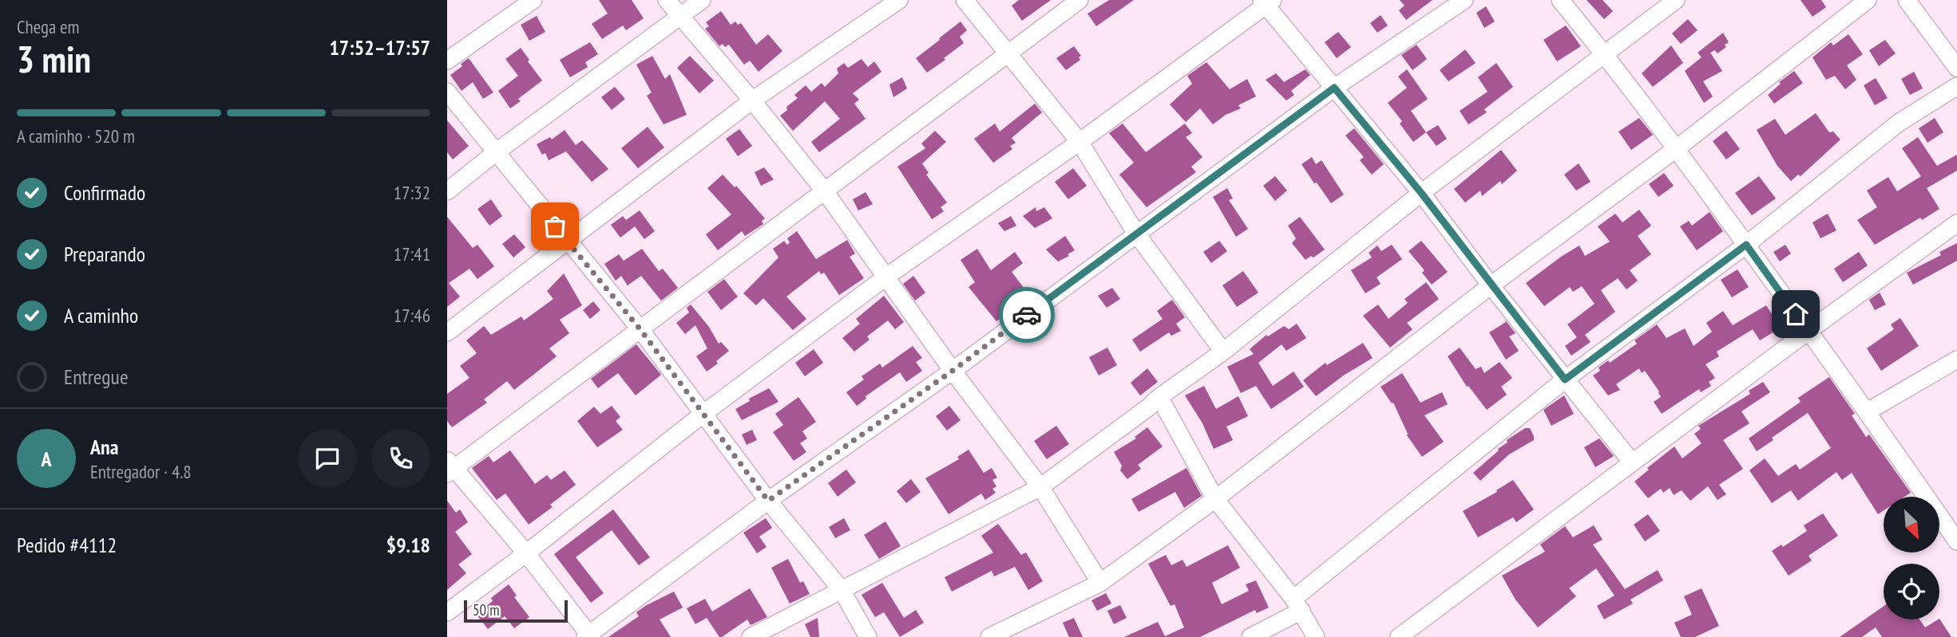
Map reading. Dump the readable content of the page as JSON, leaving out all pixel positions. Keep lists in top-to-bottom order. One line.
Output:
{"scale_bar":"50 m","north":"bottom right","page":{"heading":["3 min","Chega em","17:52–17:57"],"panel":["Ana","Entregador · 4.8","Pedido #4112","$9.18"],"bar":"A caminho · 520 m","list":[["Confirmado","17:32"],["Preparando","17:41"],["A caminho","17:46"],"Entregue"],"round":"A","scale":"50 m"}}
